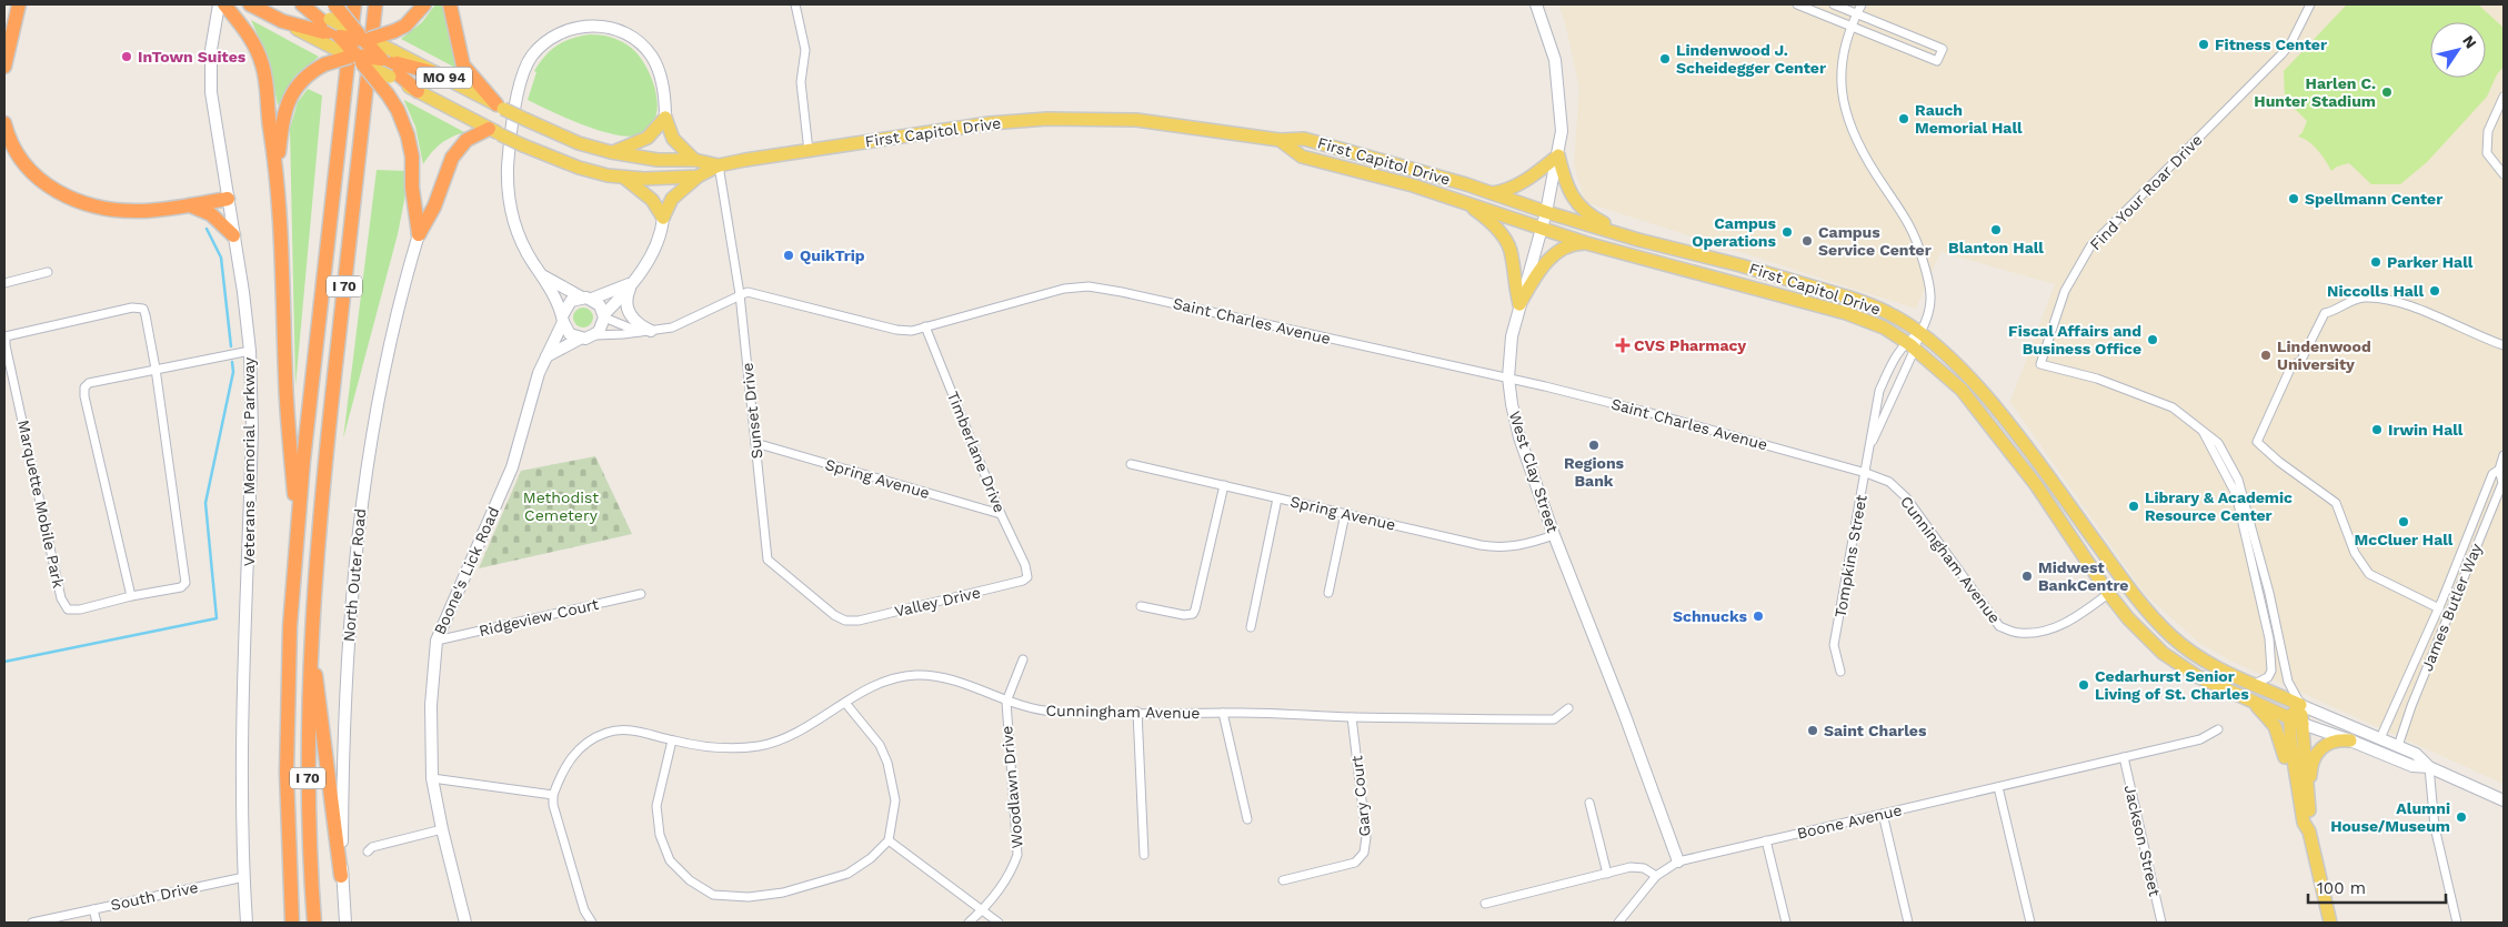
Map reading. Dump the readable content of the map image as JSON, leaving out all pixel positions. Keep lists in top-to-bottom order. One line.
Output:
{"streets":{"highway":["I 70"],"main road":["MO 94","First Capitol Drive"],"street":["Find Your Roar Drive","Saint Charles Avenue","Sunset Drive","Timberlane Drive","Veterans Memorial Parkway","West Clay Street","Spring Avenue","Marquette Mobile Park","Tompkins Street","Cunningham Avenue","Boone's Lick Road","North Outer Road","Valley Drive","James Butler Way","Ridgeview Court","Woodlawn Drive","Gary Court","Boone Avenue","Jackson Street","South Drive"]},"crossings":[["First Capitol Drive","Find Your Roar Drive"],["First Capitol Drive","Sunset Drive"],["First Capitol Drive","West Clay Street"],["First Capitol Drive","Tompkins Street"],["First Capitol Drive","Cunningham Avenue"],["Saint Charles Avenue","Sunset Drive"],["Saint Charles Avenue","Timberlane Drive"],["Saint Charles Avenue","West Clay Street"],["Saint Charles Avenue","Tompkins Street"],["Saint Charles Avenue","Cunningham Avenue"],["Saint Charles Avenue","Boone's Lick Road"],["Sunset Drive","Spring Avenue"],["Sunset Drive","Valley Drive"],["Timberlane Drive","Spring Avenue"],["Timberlane Drive","Valley Drive"],["Veterans Memorial Parkway","South Drive"],["West Clay Street","Spring Avenue"],["West Clay Street","Boone Avenue"],["Tompkins Street","Cunningham Avenue"],["Cunningham Avenue","Woodlawn Drive"],["Cunningham Avenue","Gary Court"],["Boone's Lick Road","Ridgeview Court"],["Boone Avenue","Jackson Street"]],"parks":["Methodist Cemetery"],"places":{"other":["Fitness Center","InTown Suites","Lindenwood J. Scheidegger Center","Harlen C. Hunter Stadium","Rauch Memorial Hall","Spellmann Center","Blanton Hall","Campus Operations","Campus Service Center","QuikTrip","Parker Hall","Niccolls Hall","Fiscal Affairs and Business Office","Lindenwood University","Irwin Hall","Regions Bank","Library & Academic Resource Center","McCluer Hall","Midwest BankCentre","Schnucks","Cedarhurst Senior Living of St. Charles","Saint Charles","Alumni House/Museum"],"health":["CVS Pharmacy"]},"scale_bar":"100 m","north":"top right"}
